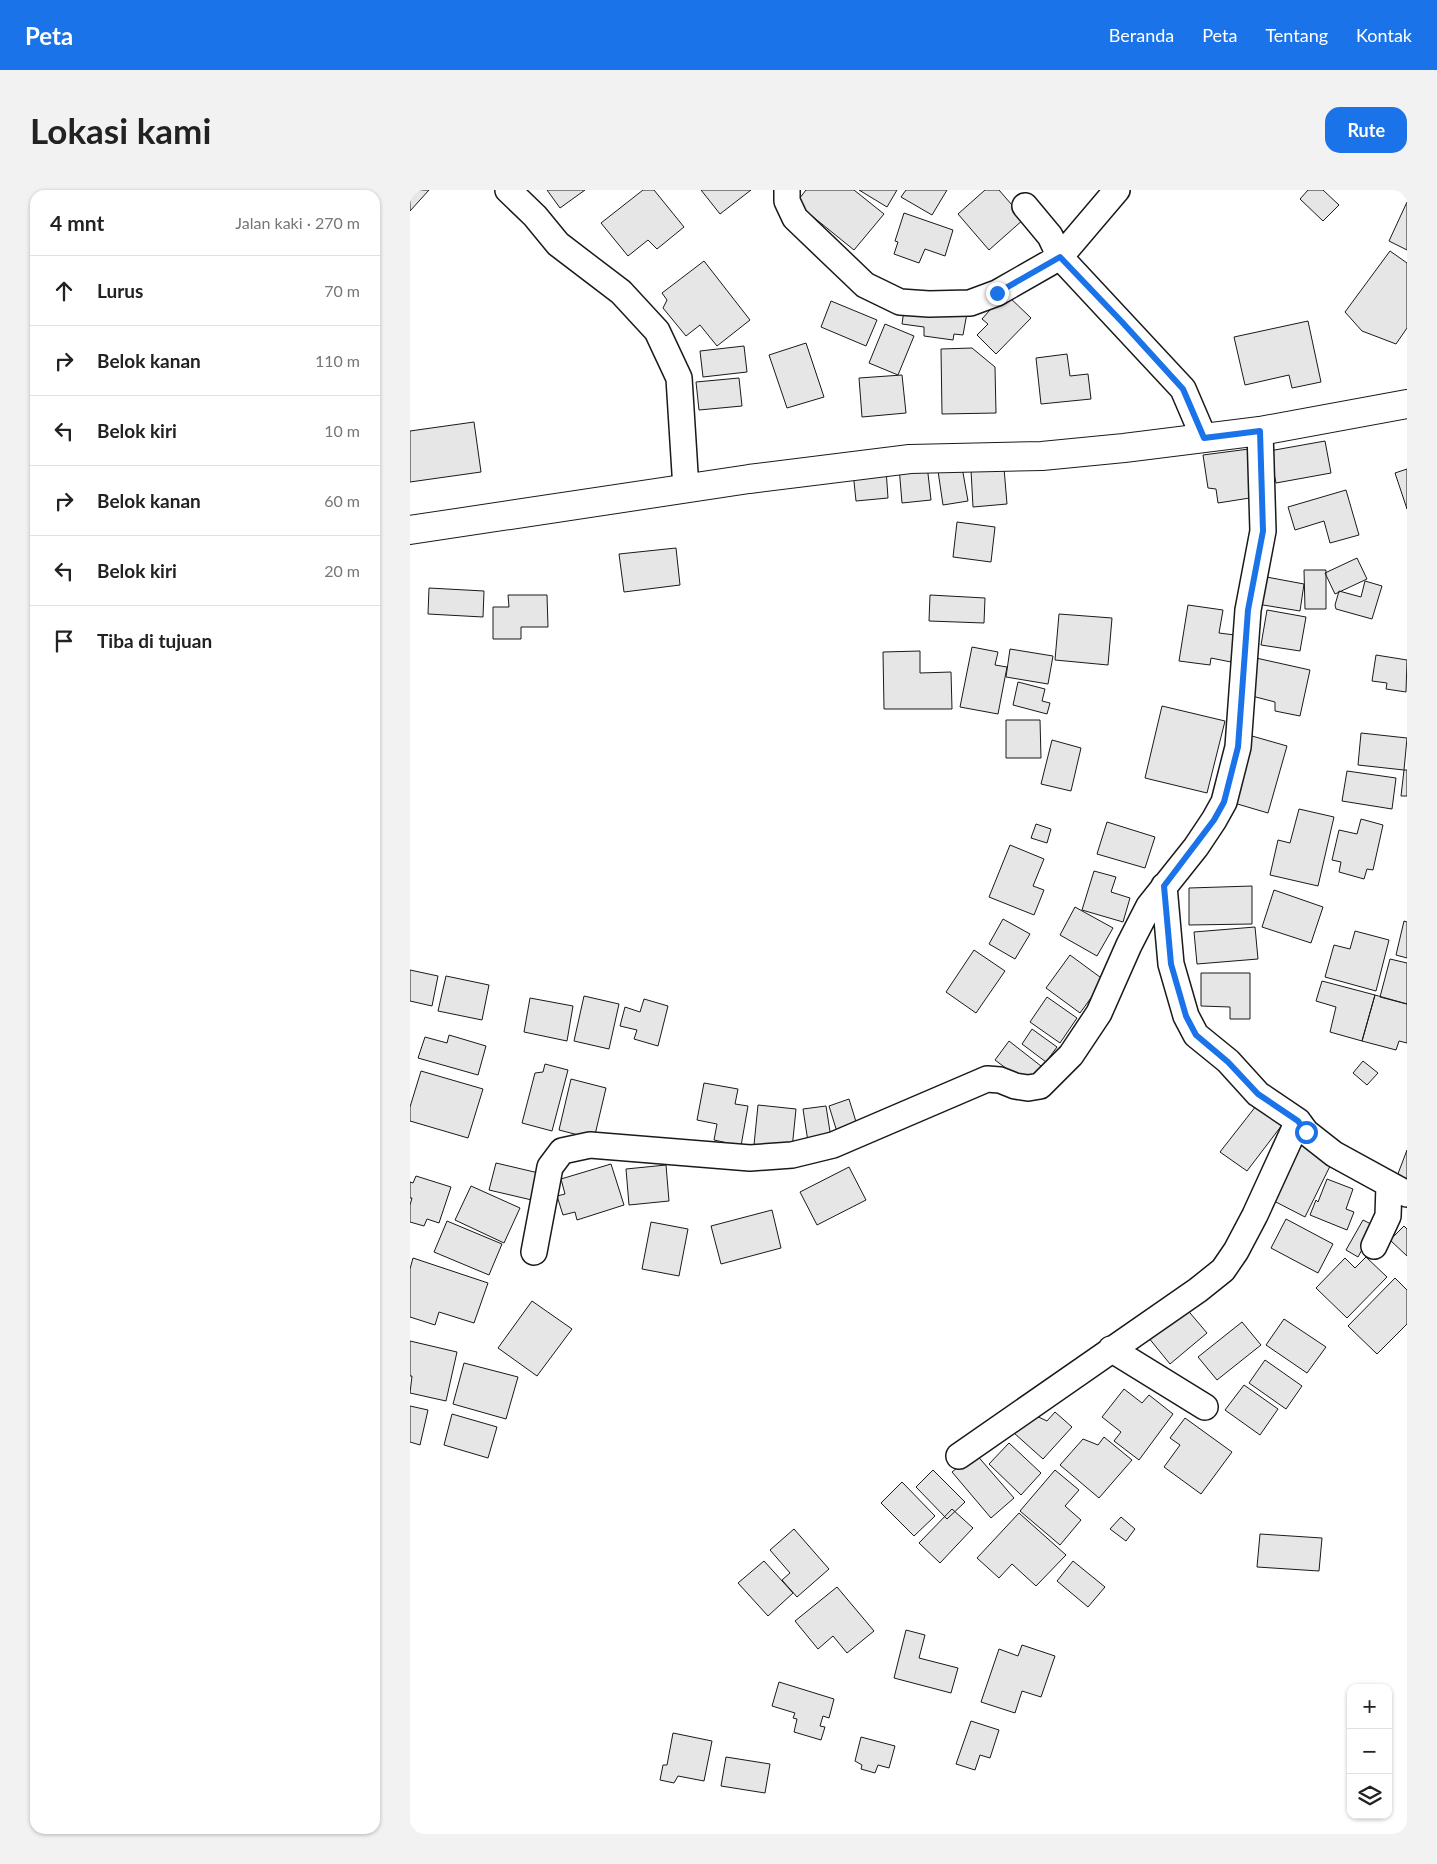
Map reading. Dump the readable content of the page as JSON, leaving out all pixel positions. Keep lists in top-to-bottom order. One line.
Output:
{"page":{"header":"Peta","nav":["Beranda","Peta","Tentang","Kontak"],"buttons":"Rute","title":"Lokasi kami","heading":["4 mnt","Jalan kaki · 270 m"],"list":[["Lurus","70 m"],["Belok kanan","110 m"],["Belok kiri","10 m"],["Belok kanan","60 m"],["Belok kiri","20 m"],"Tiba di tujuan"],"map_buttons":["+","−"]}}
